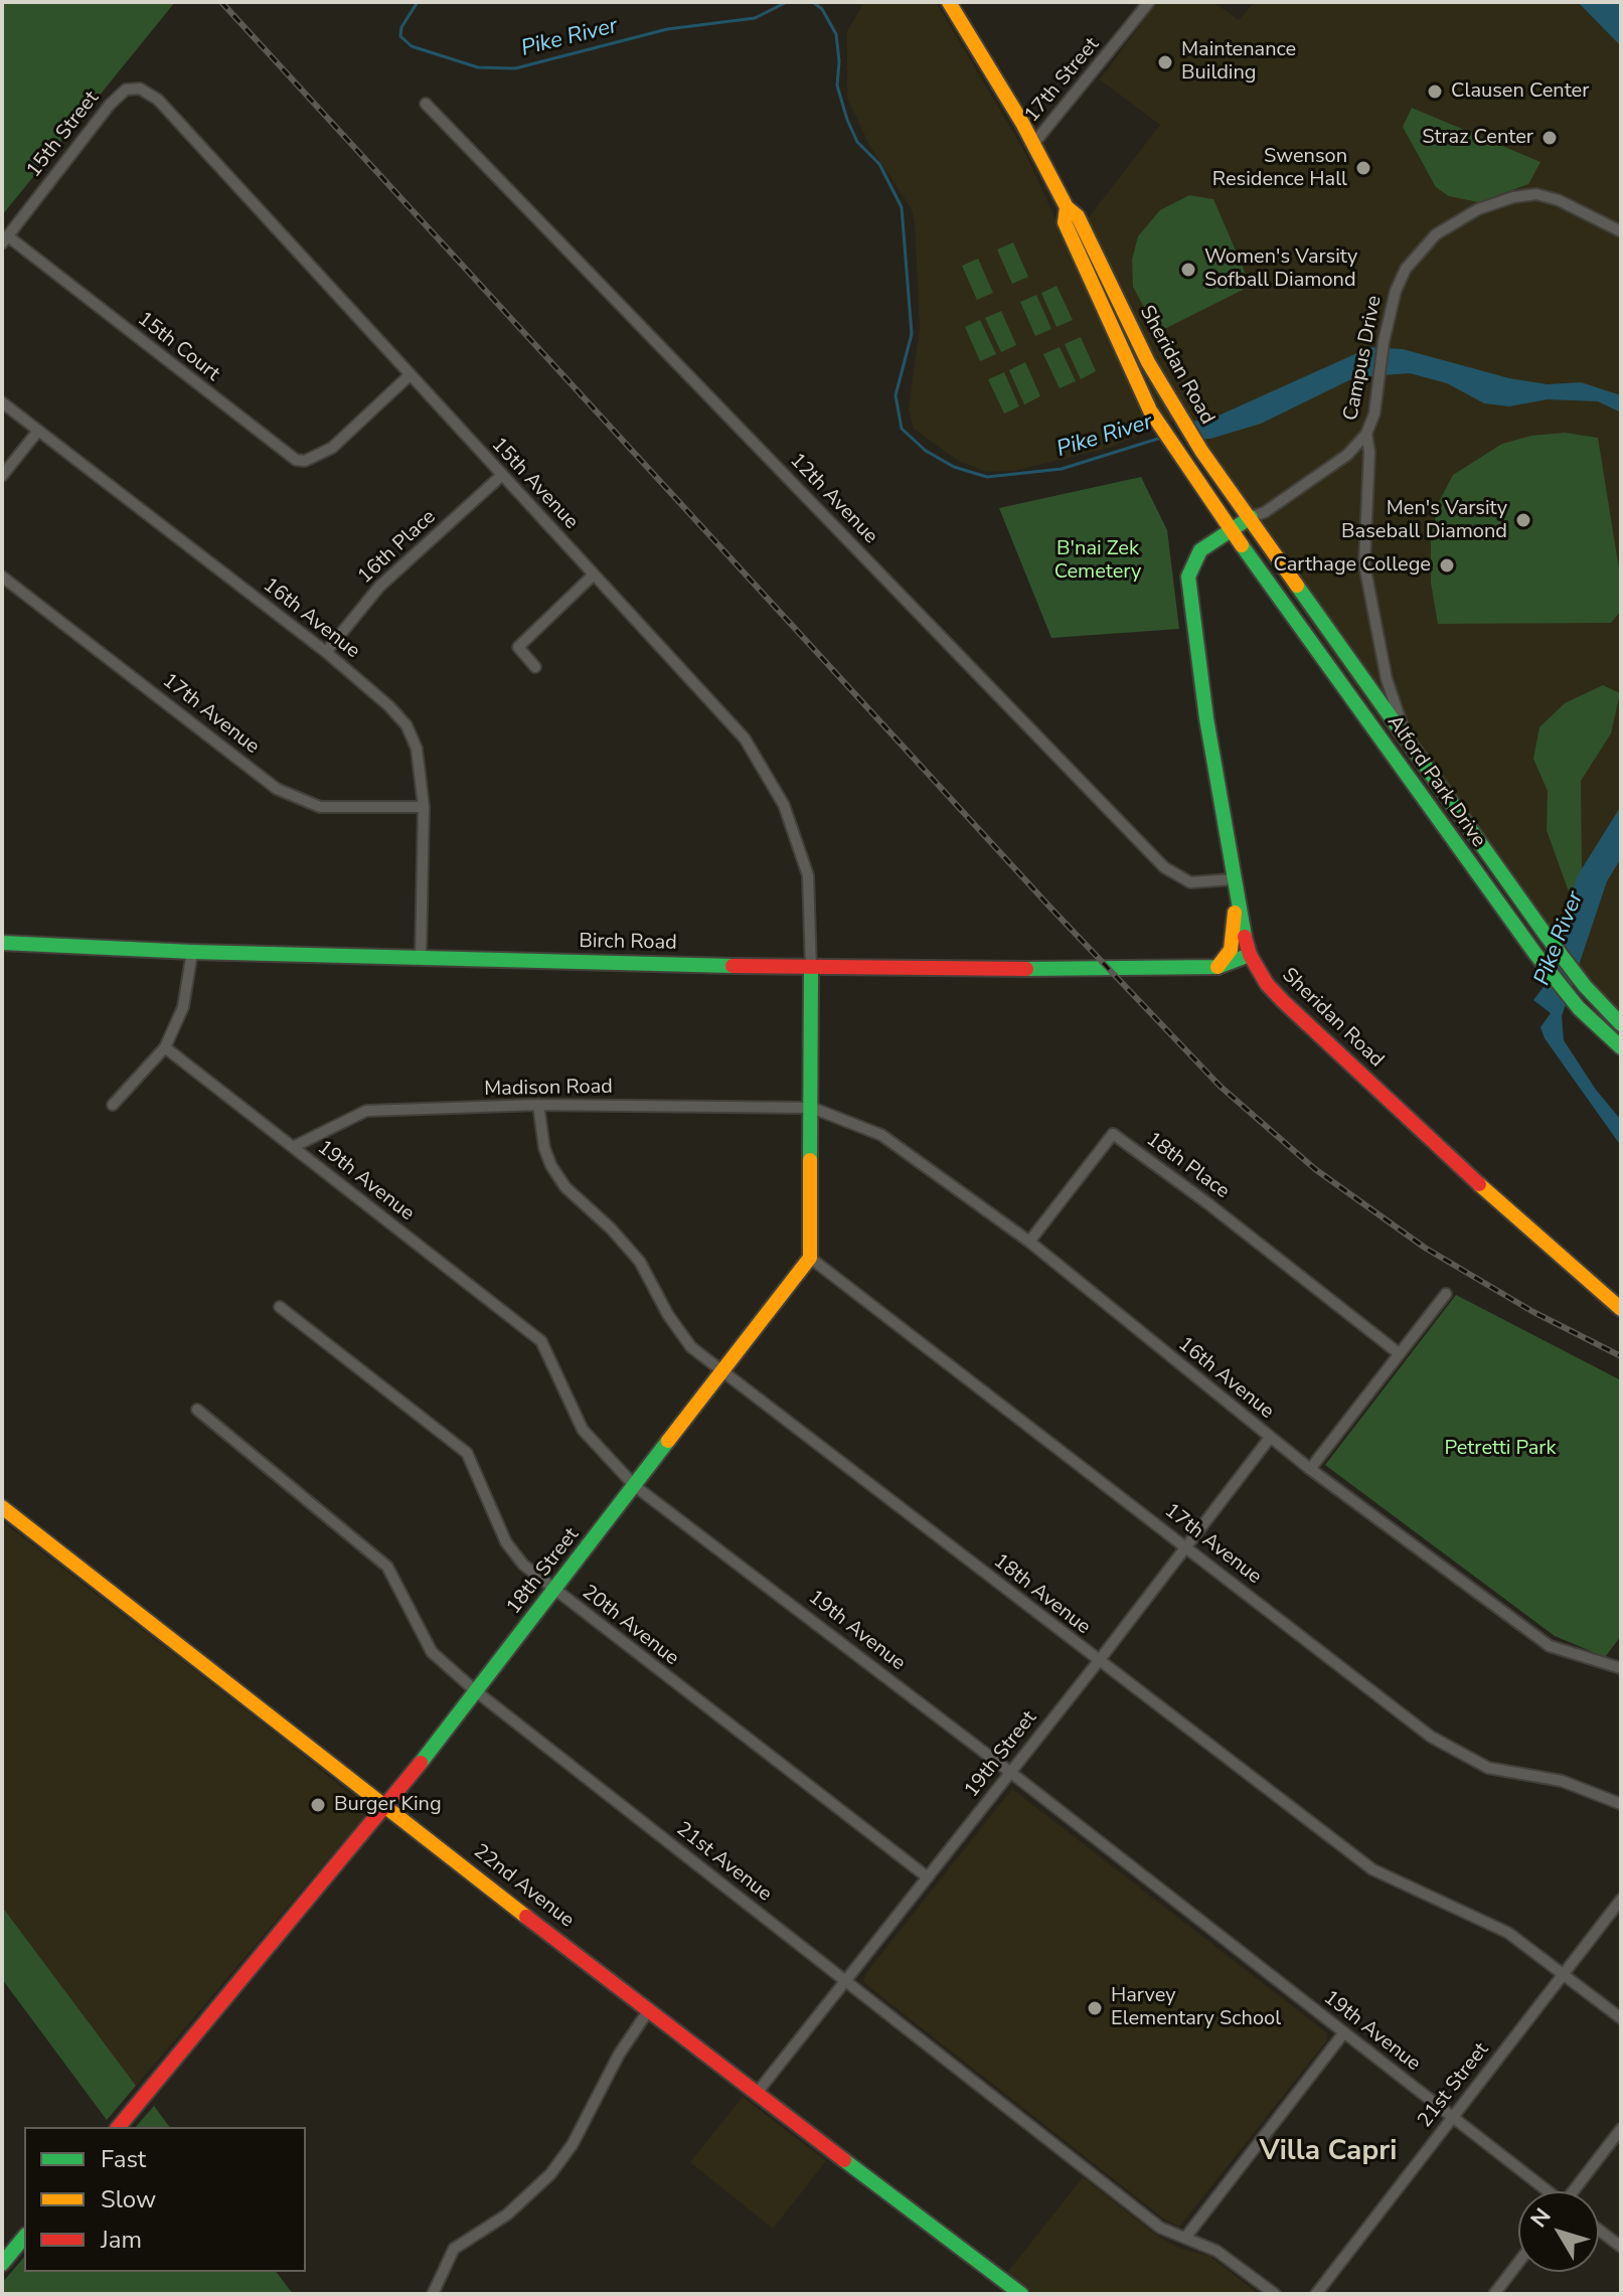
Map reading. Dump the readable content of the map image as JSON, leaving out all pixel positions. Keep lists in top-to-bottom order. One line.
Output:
{"streets":{"street":["17th Street","15th Street","15th Court","Campus Drive","Sheridan Road","15th Avenue","12th Avenue","16th Place","16th Avenue","17th Avenue","Alford Park Drive","Birch Road","Madison Road","18th Place","19th Avenue","18th Street","18th Avenue","20th Avenue","19th Street","21st Avenue","22nd Avenue","21st Street"]},"crossings":[["17th Street","Sheridan Road"],["15th Street","15th Court"],["15th Street","15th Avenue"],["15th Court","15th Avenue"],["Campus Drive","Alford Park Drive"],["Sheridan Road","12th Avenue"],["Sheridan Road","Alford Park Drive"],["Sheridan Road","Birch Road"],["15th Avenue","16th Place"],["15th Avenue","Birch Road"],["16th Place","16th Avenue"],["16th Avenue","17th Avenue"],["16th Avenue","Birch Road"],["16th Avenue","Madison Road"],["16th Avenue","18th Place"],["16th Avenue","19th Street"],["17th Avenue","18th Street"],["17th Avenue","19th Street"],["Madison Road","19th Avenue"],["Madison Road","18th Avenue"],["19th Avenue","18th Street"],["19th Avenue","19th Street"],["19th Avenue","21st Street"],["18th Street","18th Avenue"],["18th Street","20th Avenue"],["18th Street","21st Avenue"],["18th Street","22nd Avenue"],["18th Avenue","19th Street"],["18th Avenue","21st Street"],["20th Avenue","19th Street"],["19th Street","21st Avenue"],["19th Street","22nd Avenue"]],"districts":["Villa Capri"],"water":["Pike River"],"parks":["B'nai Zek Cemetery","Petretti Park"],"places":["Maintenance Building","Clausen Center","Straz Center","Swenson Residence Hall","Women's Varsity Sofball Diamond","Men's Varsity Baseball Diamond","Carthage College","Burger King","Harvey Elementary School"],"legend":["Fast","Slow","Jam"],"north":"top left"}
